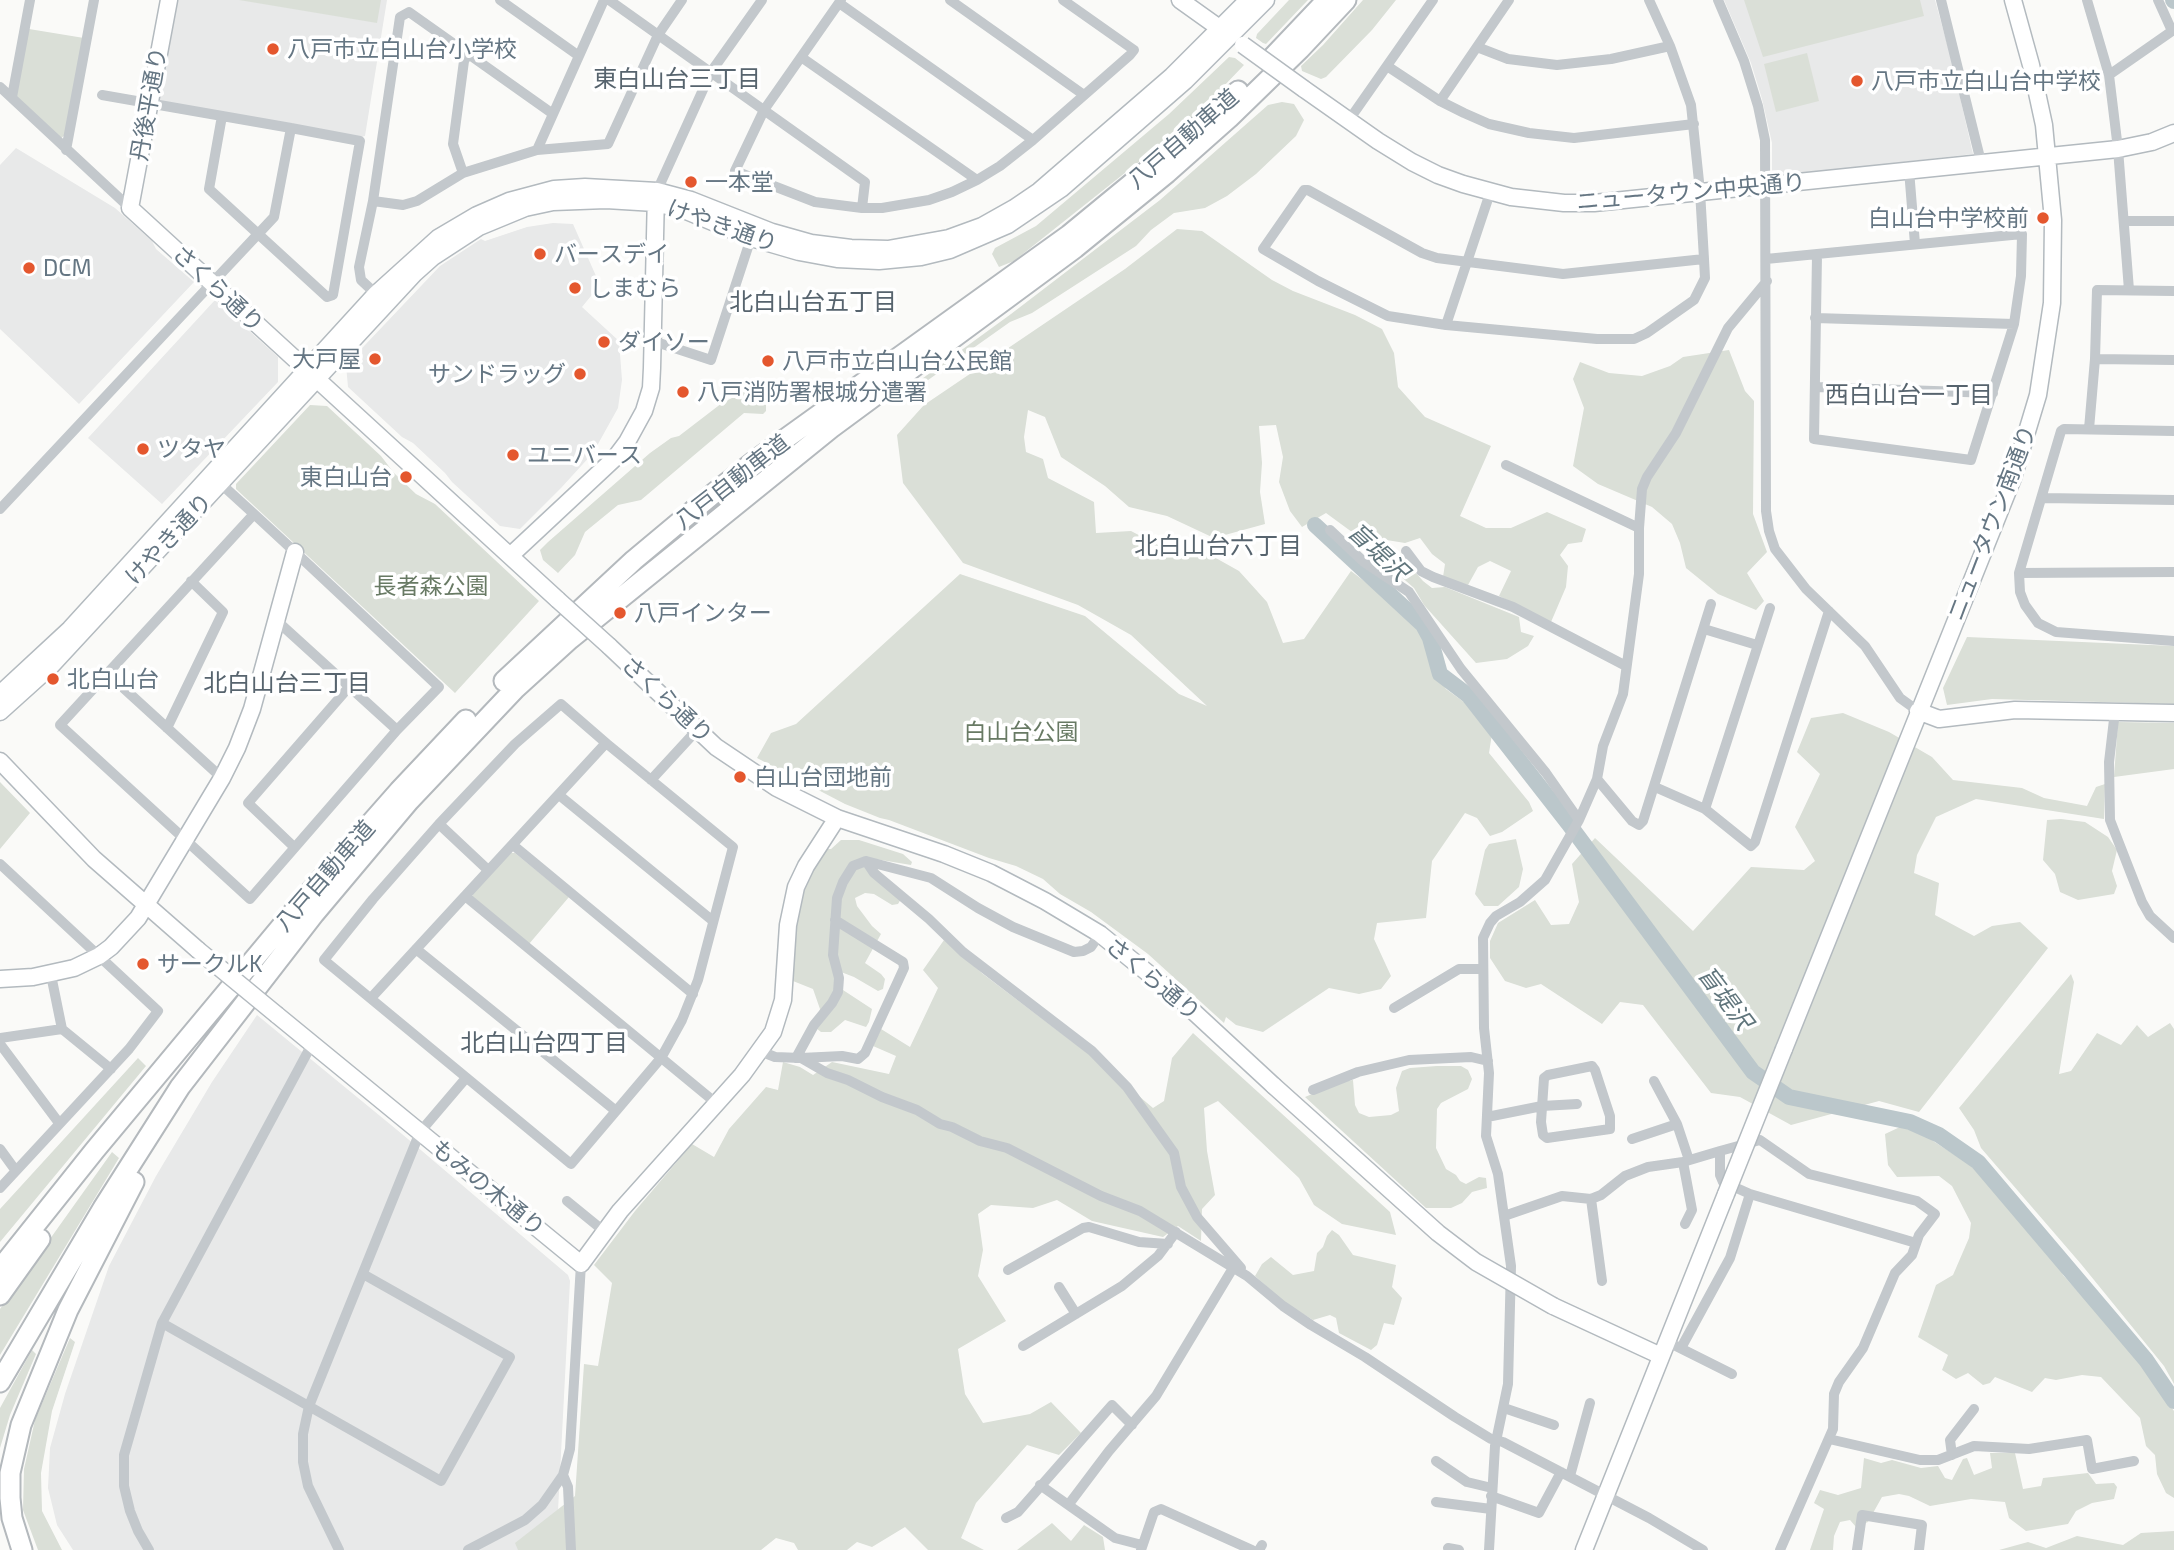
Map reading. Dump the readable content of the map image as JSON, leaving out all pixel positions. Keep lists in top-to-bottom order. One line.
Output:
{"streets":{"highway":["八戸自動車道"],"street":["丹後平通り","ニュータウン中央通り","けやき通り","さくら通り","ニュータウン南通り","もみの木通り"]},"crossings":[["丹後平通り","さくら通り"],["ニュータウン中央通り","けやき通り"],["ニュータウン中央通り","ニュータウン南通り"],["けやき通り","さくら通り"],["さくら通り","ニュータウン南通り"]],"districts":["東白山台三丁目","北白山台五丁目","西白山台一丁目","北白山台六丁目","北白山台三丁目","北白山台四丁目"],"water":["盲堤沢"],"parks":["長者森公園","白山台公園"],"places":["八戸市立白山台小学校","八戸市立白山台中学校","一本堂","白山台中学校前","バースデイ","DCM","しまむら","ダイソー","大戸屋","八戸市立白山台公民館","サンドラッグ","八戸消防署根城分遣署","ツタヤ","ユニバース","東白山台","八戸インター","北白山台","白山台団地前","サークルK"]}
